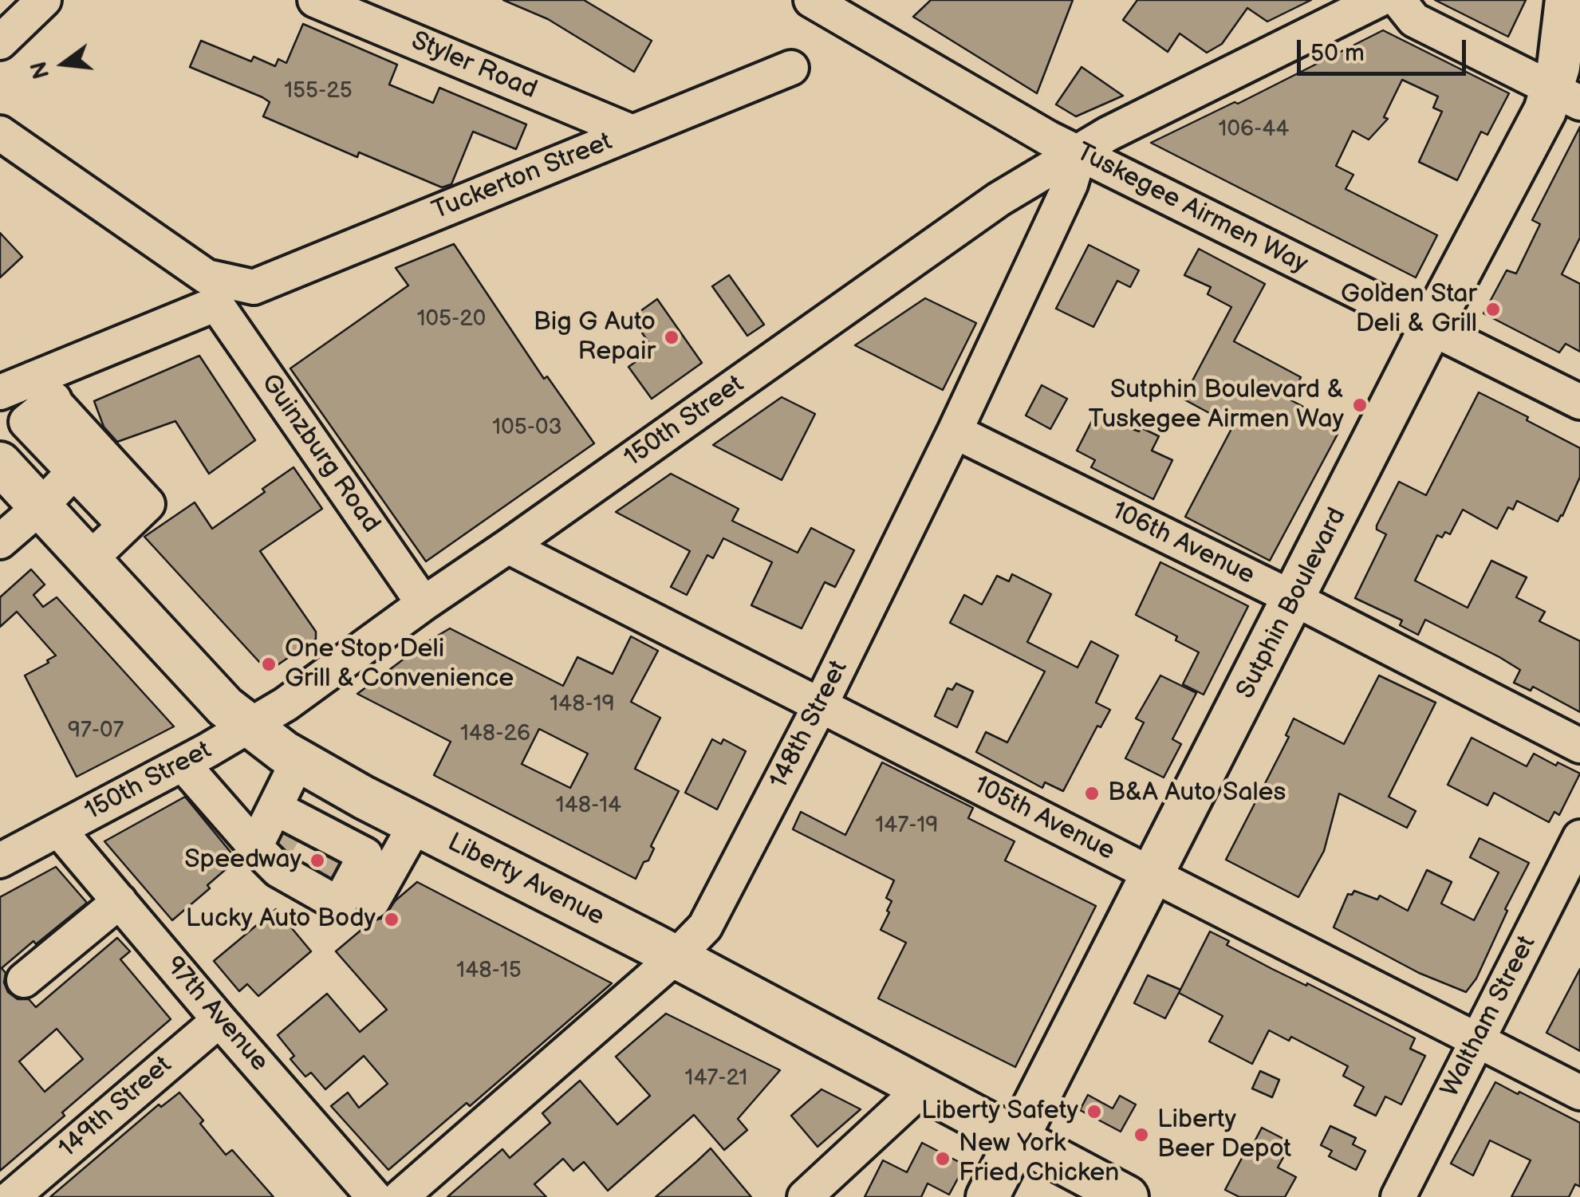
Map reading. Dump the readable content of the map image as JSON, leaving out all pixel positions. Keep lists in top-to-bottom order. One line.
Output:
{"streets":{"main road":["Sutphin Boulevard","Liberty Avenue"],"street":["Styler Road","Tuckerton Street","Tuskegee Airmen Way","150th Street","Guinzburg Road","106th Avenue","148th Street","105th Avenue","97th Avenue","Waltham Street","149th Street"]},"crossings":[["Styler Road","Tuckerton Street"],["Tuskegee Airmen Way","150th Street"],["Tuskegee Airmen Way","Sutphin Boulevard"],["Tuskegee Airmen Way","148th Street"],["150th Street","Guinzburg Road"],["150th Street","148th Street"],["150th Street","105th Avenue"],["150th Street","Liberty Avenue"],["150th Street","97th Avenue"],["106th Avenue","Sutphin Boulevard"],["106th Avenue","148th Street"],["Sutphin Boulevard","105th Avenue"],["Sutphin Boulevard","Liberty Avenue"],["148th Street","105th Avenue"],["148th Street","Liberty Avenue"],["105th Avenue","Waltham Street"],["97th Avenue","149th Street"]],"places":["Golden Star Deli & Grill","Big G Auto Repair","Sutphin Boulevard & Tuskegee Airmen Way","One Stop Deli Grill & Convenience","B&A Auto Sales","Speedway","Lucky Auto Body","Liberty Safety","Liberty Beer Depot","New York Fried Chicken"],"house_numbers":["155-25","106-44","105-20","105-03","148-19","97-07","148-26","148-14","147-19","148-15","147-21"],"scale_bar":"50 m","north":"left"}
